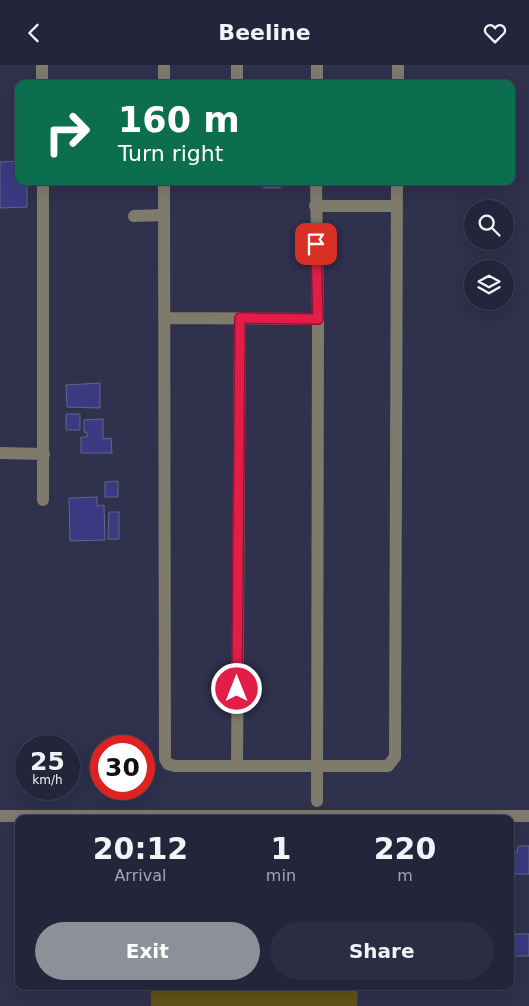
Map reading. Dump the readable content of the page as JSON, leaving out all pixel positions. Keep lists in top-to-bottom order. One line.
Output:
{"page":{"header":"Beeline","turn":["160 m","Turn right"],"speed":"25 km/h","limit":"30","eta":["20:12","Arrival","1","min","220","m"],"buttons":["Exit","Share"]}}
